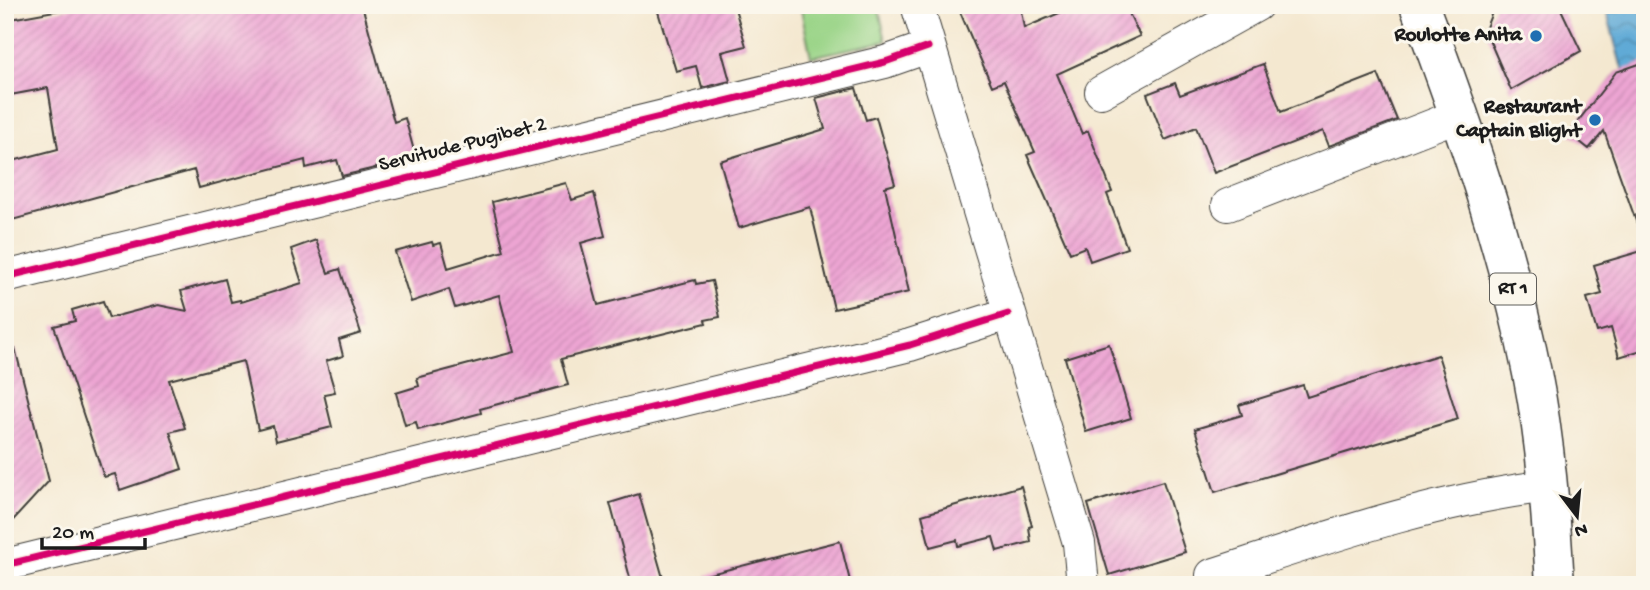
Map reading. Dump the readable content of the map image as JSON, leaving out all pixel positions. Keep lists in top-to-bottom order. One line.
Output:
{"streets":{"main road":["RT 1"],"street":["Servitude Pugibet 2"]},"places":["Roulotte Anita","Restaurant Captain Blight"],"scale_bar":"20 m","north":"bottom"}
